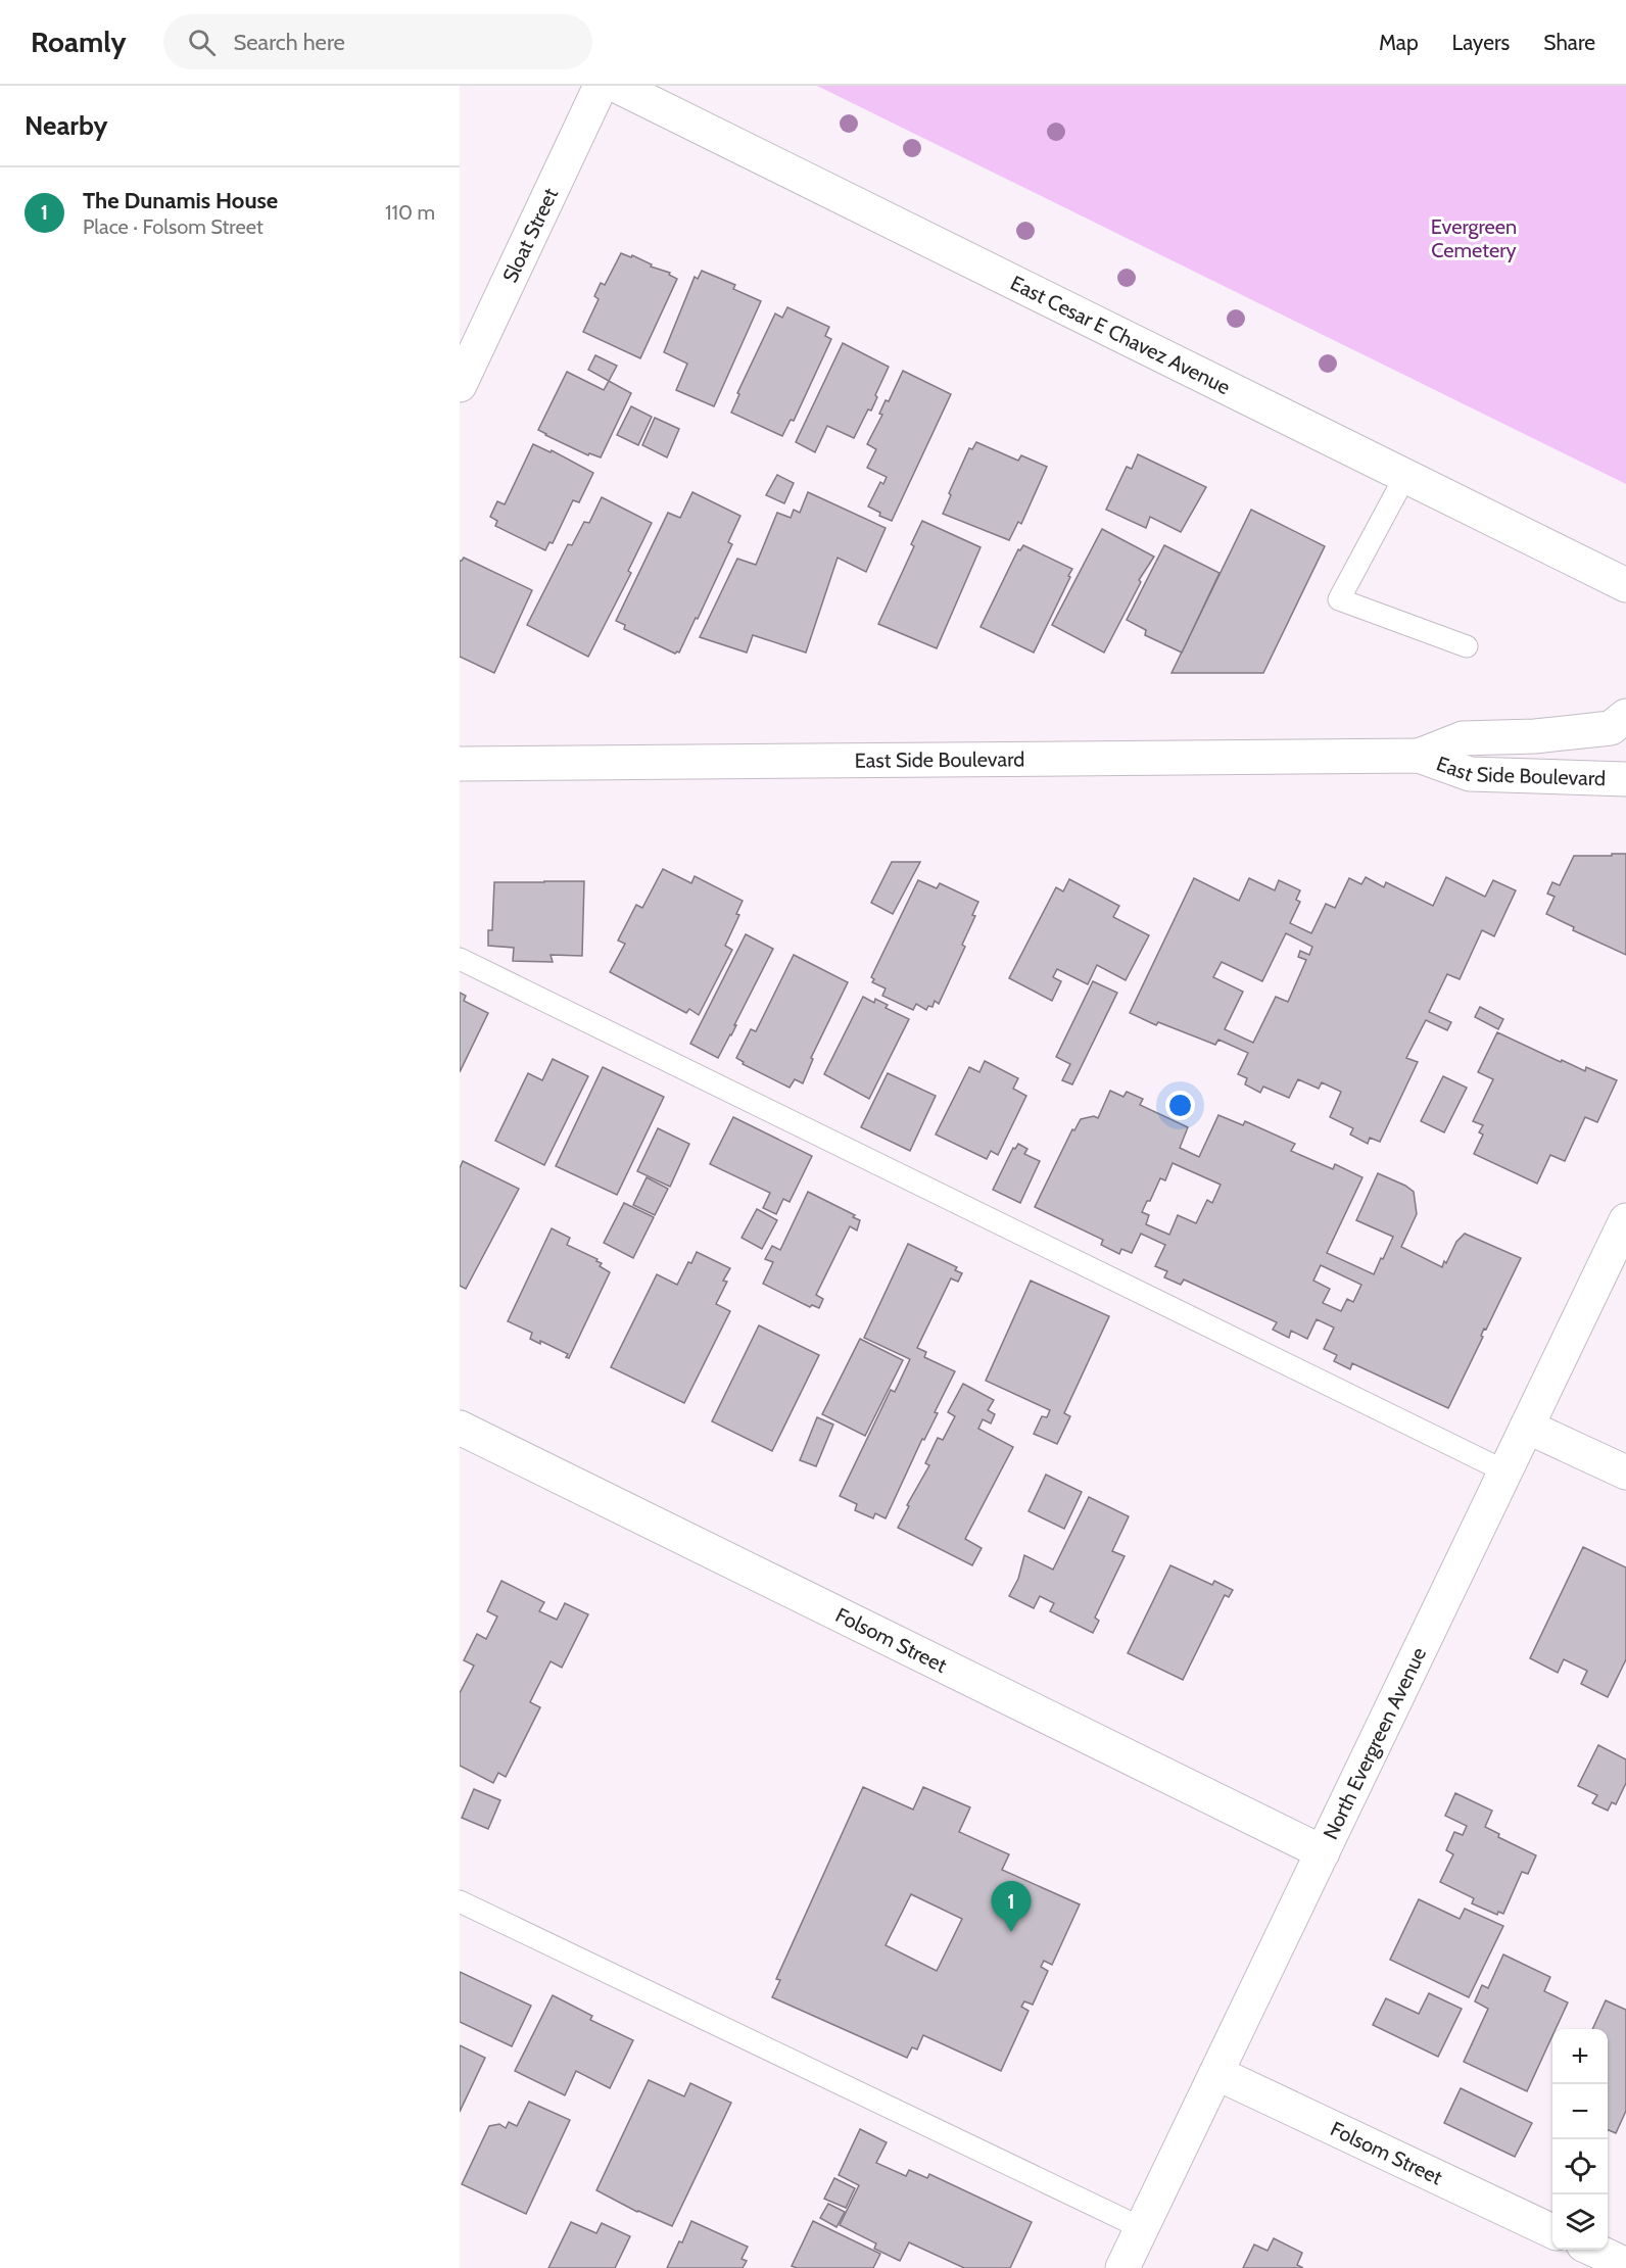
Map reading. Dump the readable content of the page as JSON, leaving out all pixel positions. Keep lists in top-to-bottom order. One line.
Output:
{"streets":{"street":["Sloat Street","East Cesar E Chavez Avenue","East Side Boulevard","Folsom Street","North Evergreen Avenue"]},"crossings":[["Folsom Street","North Evergreen Avenue"]],"parks":["Evergreen Cemetery"],"page":{"header":"Roamly","search":"Search here","nav":["Map","Layers","Share"],"heading":"Nearby","list":[{"mark":"1","name":"The Dunamis House","note":"Place · Folsom Street","value":"110 m"}],"pins":"1","map_buttons":["+","−"]}}
